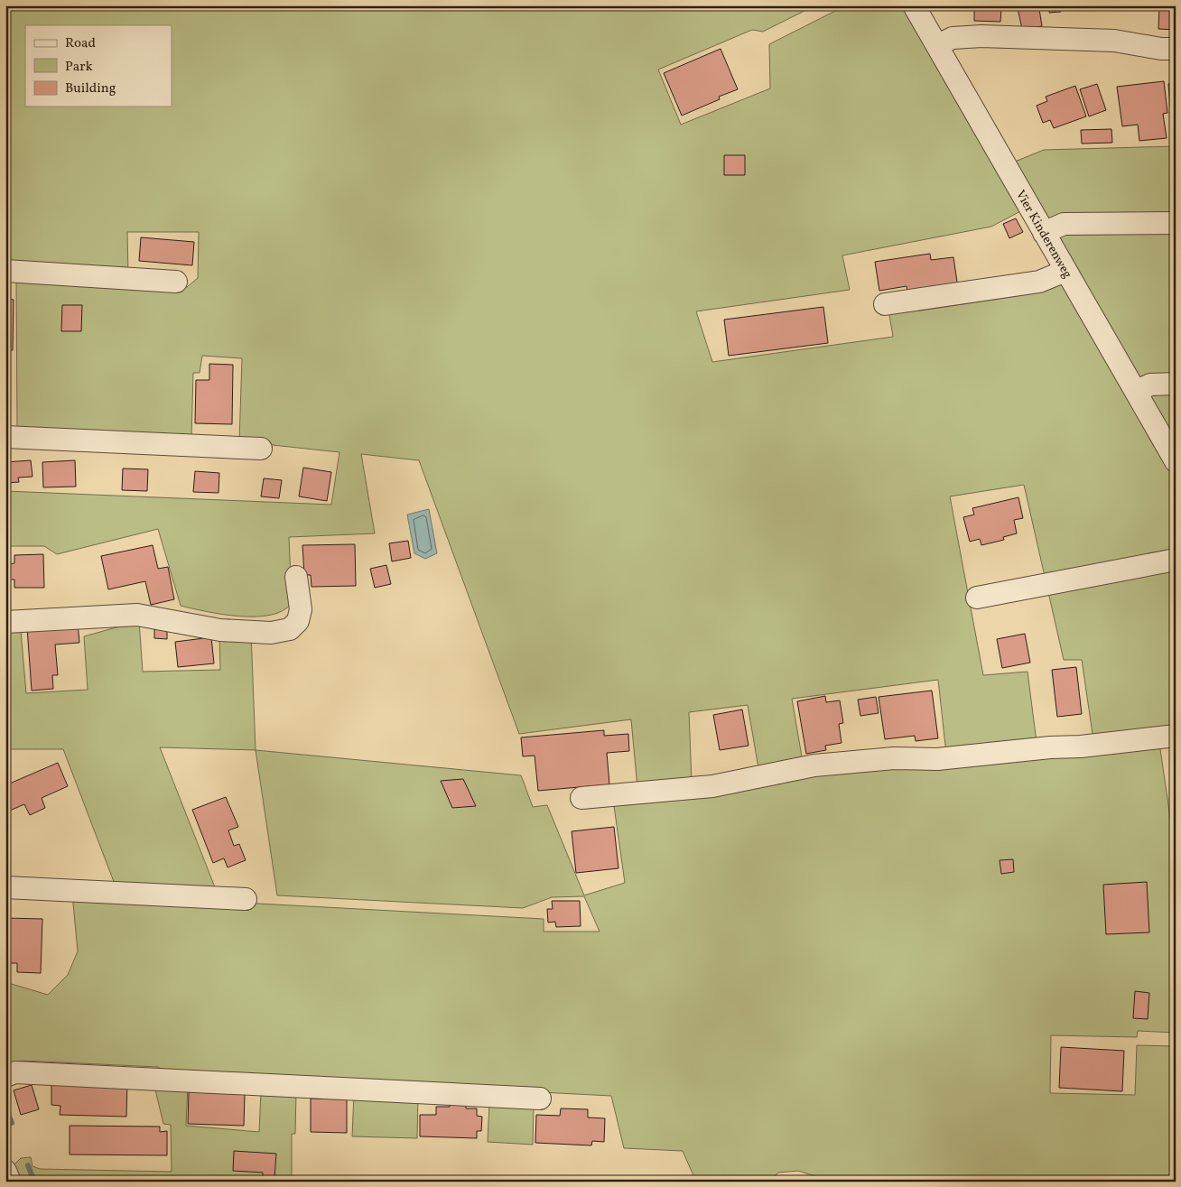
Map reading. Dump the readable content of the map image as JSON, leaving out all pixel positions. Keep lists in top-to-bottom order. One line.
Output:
{"streets":{"street":["Vier Kinderenweg"]},"legend":["Road","Park","Building"]}
